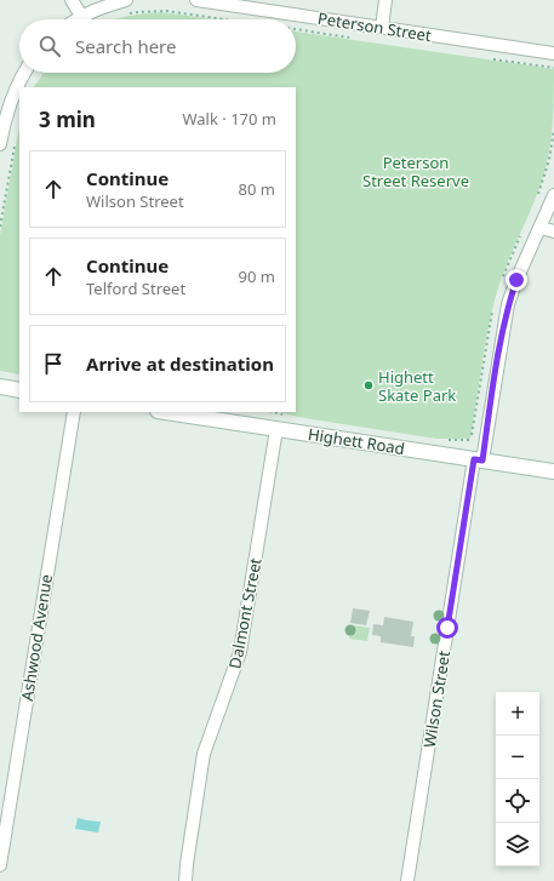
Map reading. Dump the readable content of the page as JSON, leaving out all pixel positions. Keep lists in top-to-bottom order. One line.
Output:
{"streets":{"street":["Peterson Street","Highett Road","Dalmont Street","Ashwood Avenue","Wilson Street"]},"crossings":[["Highett Road","Dalmont Street"],["Highett Road","Wilson Street"]],"parks":["Peterson Street Reserve"],"places":["Highett Skate Park"],"page":{"search":"Search here","heading":["3 min","Walk · 170 m"],"list":[["Continue","Wilson Street","80 m"],["Continue","Telford Street","90 m"],"Arrive at destination"],"map_buttons":["+","−"]}}
